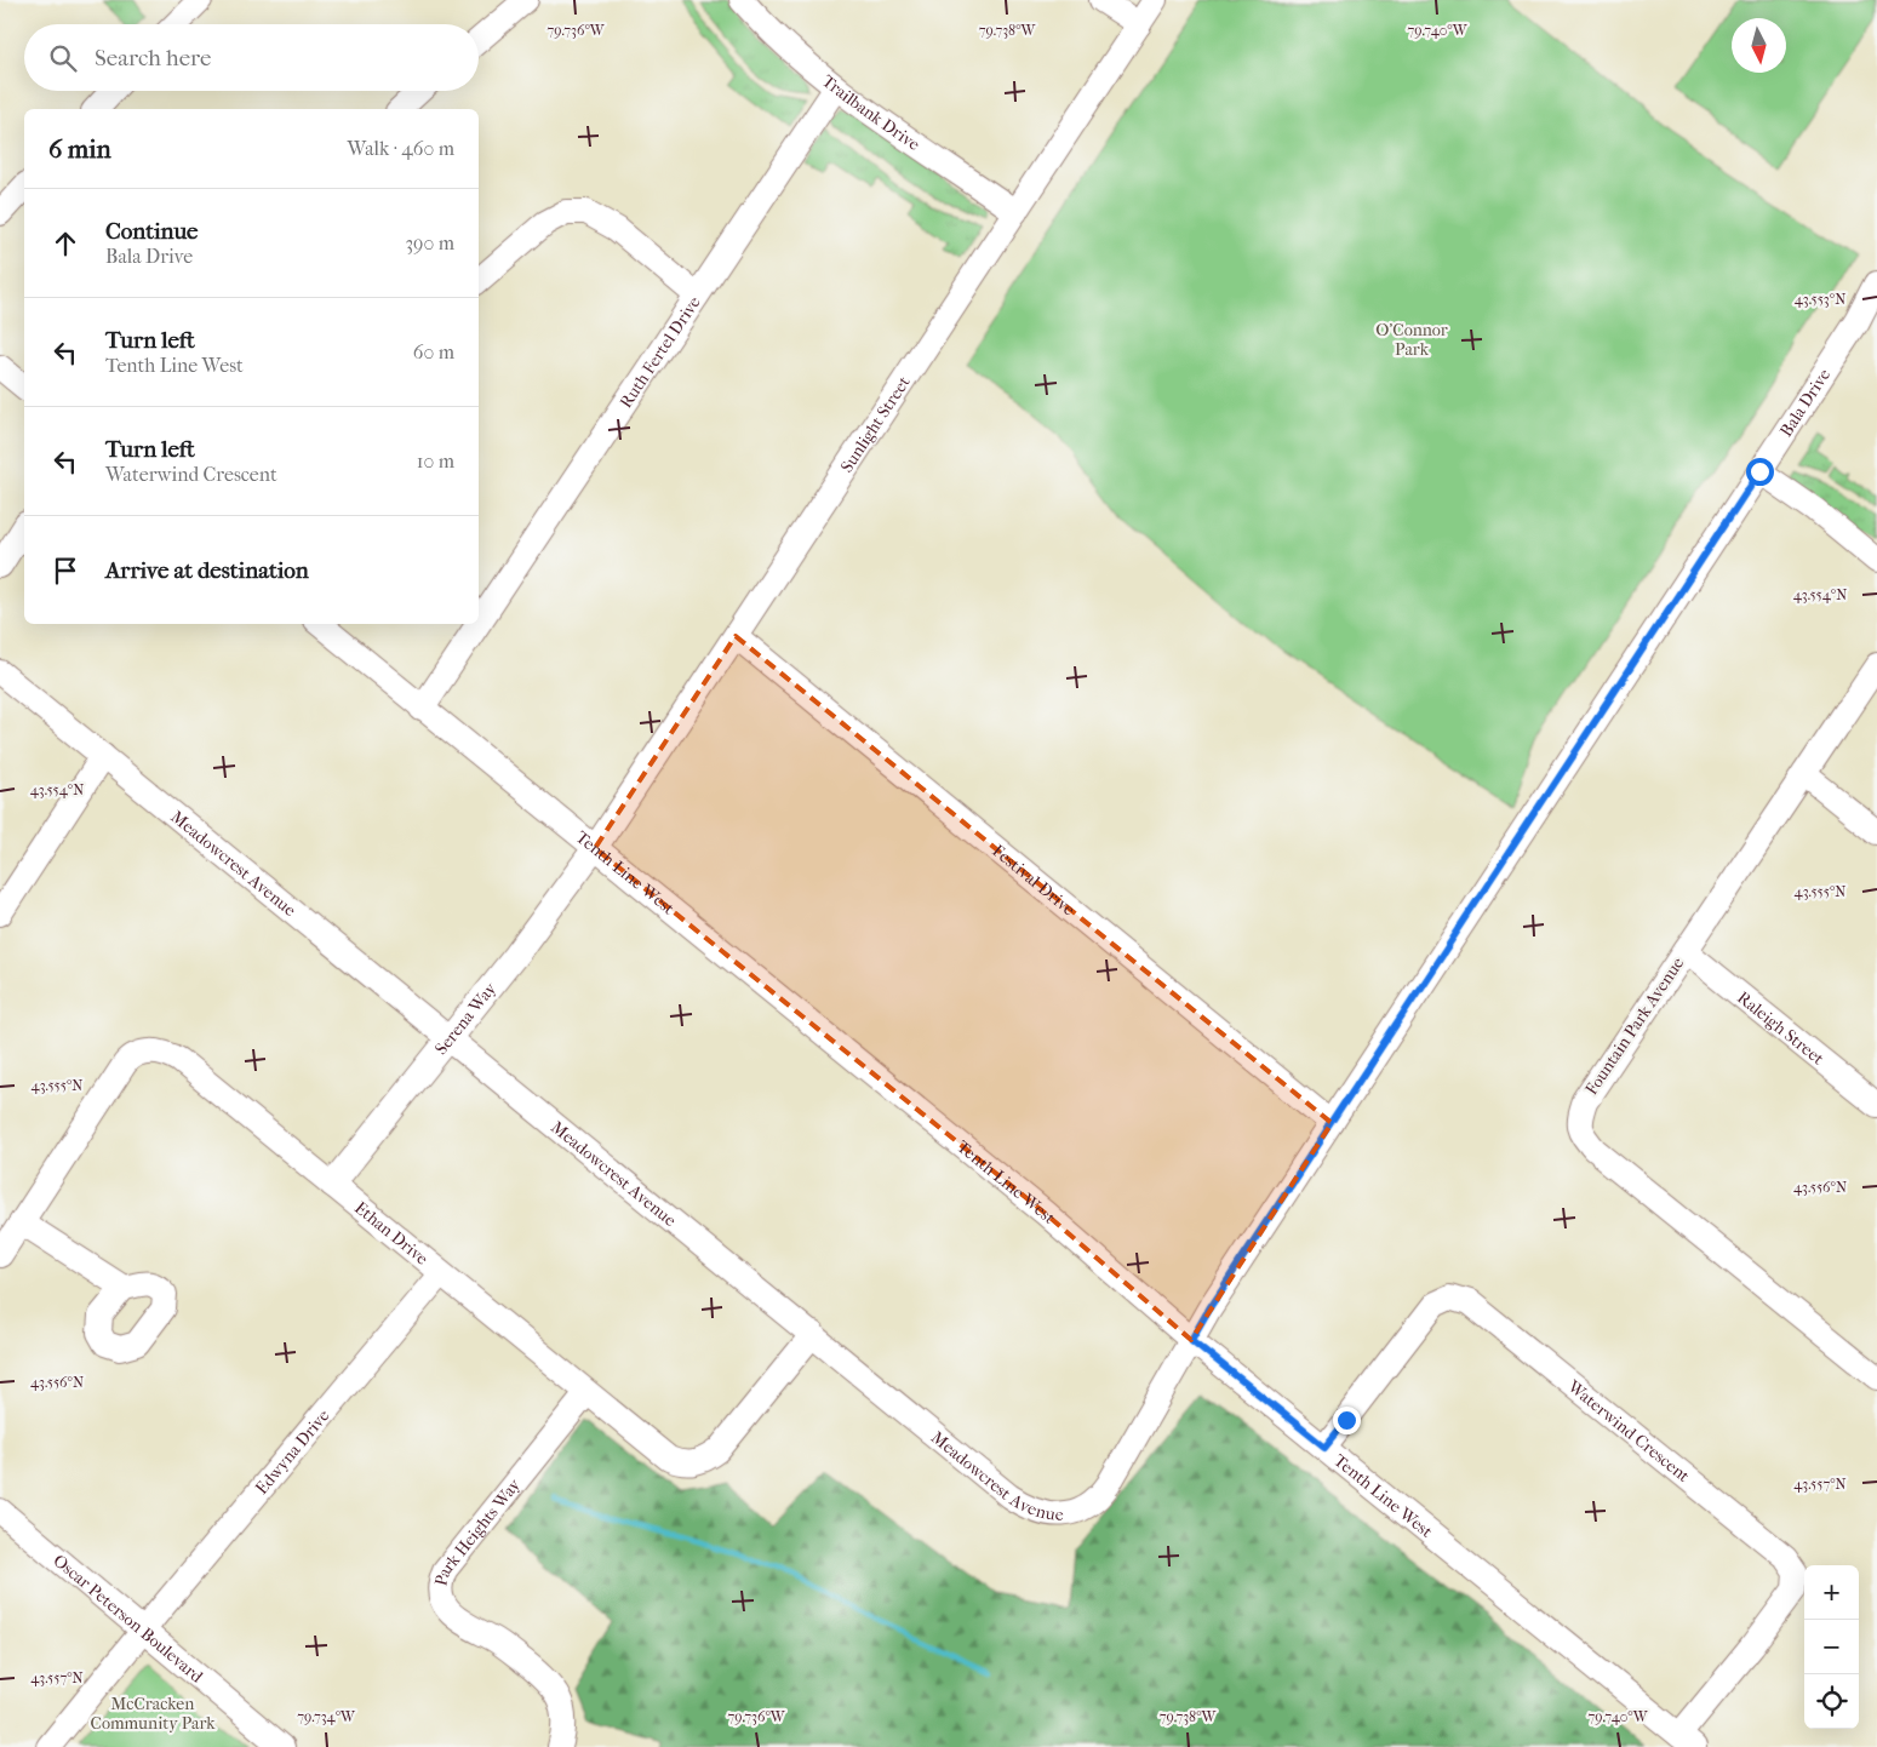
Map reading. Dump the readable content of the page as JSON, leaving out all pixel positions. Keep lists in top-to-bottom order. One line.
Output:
{"streets":{"street":["Trailbank Drive","Ruth Fertel Drive","Bala Drive","Sunlight Street","Meadowcrest Avenue","Tenth Line West","Festival Drive","Serena Way","Fountain Park Avenue","Raleigh Street","Ethan Drive","Waterwind Crescent","Edwyna Drive","Park Heights Way","Oscar Peterson Boulevard"]},"crossings":[["Trailbank Drive","Ruth Fertel Drive"],["Trailbank Drive","Sunlight Street"],["Ruth Fertel Drive","Tenth Line West"],["Bala Drive","Meadowcrest Avenue"],["Bala Drive","Tenth Line West"],["Bala Drive","Festival Drive"],["Sunlight Street","Tenth Line West"],["Sunlight Street","Festival Drive"],["Sunlight Street","Serena Way"],["Meadowcrest Avenue","Tenth Line West"],["Meadowcrest Avenue","Serena Way"],["Meadowcrest Avenue","Ethan Drive"],["Tenth Line West","Serena Way"],["Tenth Line West","Waterwind Crescent"],["Serena Way","Ethan Drive"],["Fountain Park Avenue","Raleigh Street"],["Ethan Drive","Edwyna Drive"],["Ethan Drive","Park Heights Way"],["Edwyna Drive","Oscar Peterson Boulevard"]],"parks":["O'Connor Park","McCracken Community Park"],"north":"bottom","page":{"search":"Search here","heading":["6 min","Walk · 460 m"],"list":[["Continue","Bala Drive","390 m"],["Turn left","Tenth Line West","60 m"],["Turn left","Waterwind Crescent","10 m"],"Arrive at destination"],"map_buttons":["+","−"]},"coordinates":["79.736°W","79.738°W","79.740°W","43.553°N","43.554°N","43.555°N","43.556°N","43.557°N","79.734°W"]}
